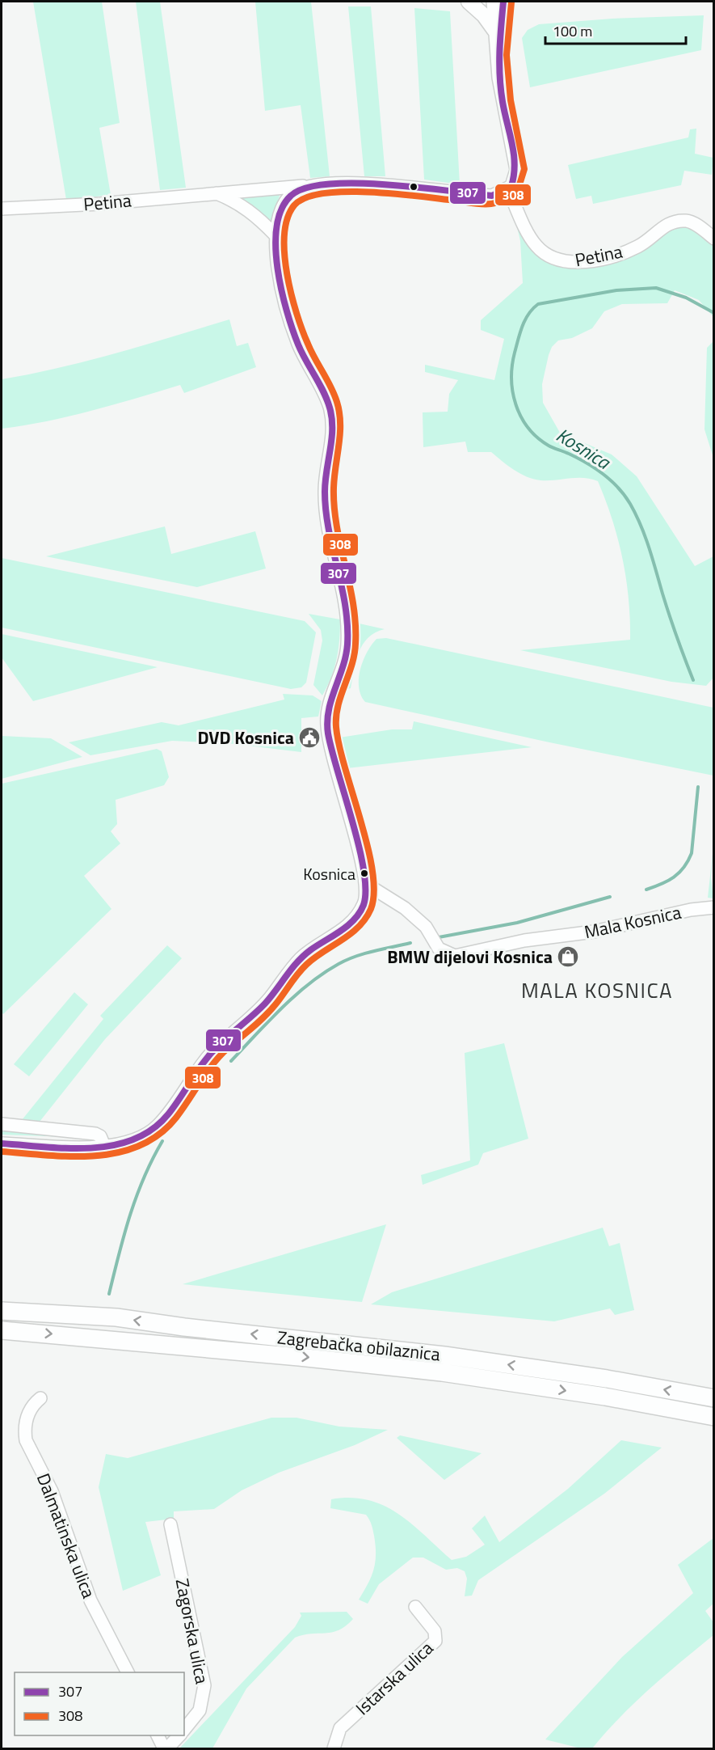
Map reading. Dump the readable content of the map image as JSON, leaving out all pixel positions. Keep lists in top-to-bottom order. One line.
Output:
{"streets":{"highway":["Zagrebačka obilaznica"],"street":["Petina","Mala Kosnica","Dalmatinska ulica","Zagorska ulica","Istarska ulica"]},"districts":["MALA KOSNICA"],"water":["Kosnica"],"places":{"public building":["DVD Kosnica"],"other":["Kosnica"],"shop":["BMW dijelovi Kosnica"]},"lines":["transit line 307","transit line 308"],"legend":["307","308"],"scale_bar":"100 m"}
